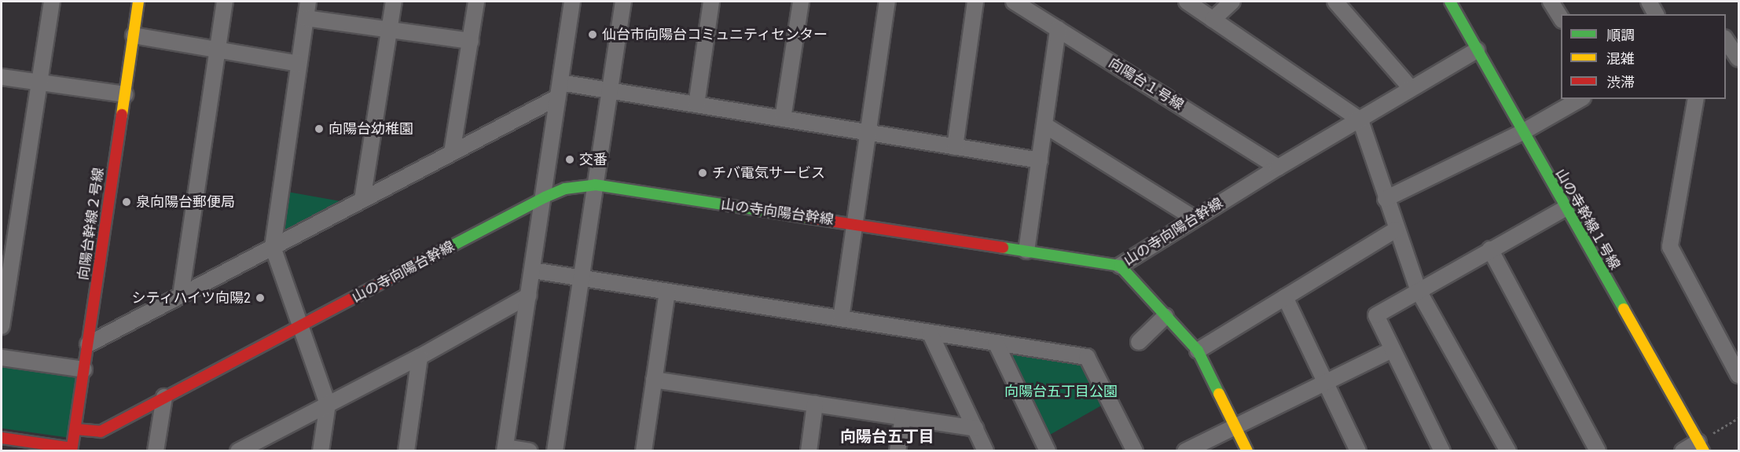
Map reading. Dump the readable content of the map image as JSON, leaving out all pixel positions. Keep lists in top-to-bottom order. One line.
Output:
{"streets":{"street":["向陽台１号線","山の寺向陽台幹線","山の寺幹線１号線","向陽台幹線２号線"]},"crossings":[["向陽台１号線","山の寺向陽台幹線"],["山の寺向陽台幹線","山の寺幹線１号線"],["山の寺向陽台幹線","向陽台幹線２号線"]],"districts":["向陽台五丁目"],"parks":["向陽台五丁目公園"],"places":["仙台市向陽台コミュニティセンター","向陽台幼稚園","交番","チバ電気サービス","泉向陽台郵便局","シティハイツ向陽2"],"legend":["順調","混雑","渋滞"]}
